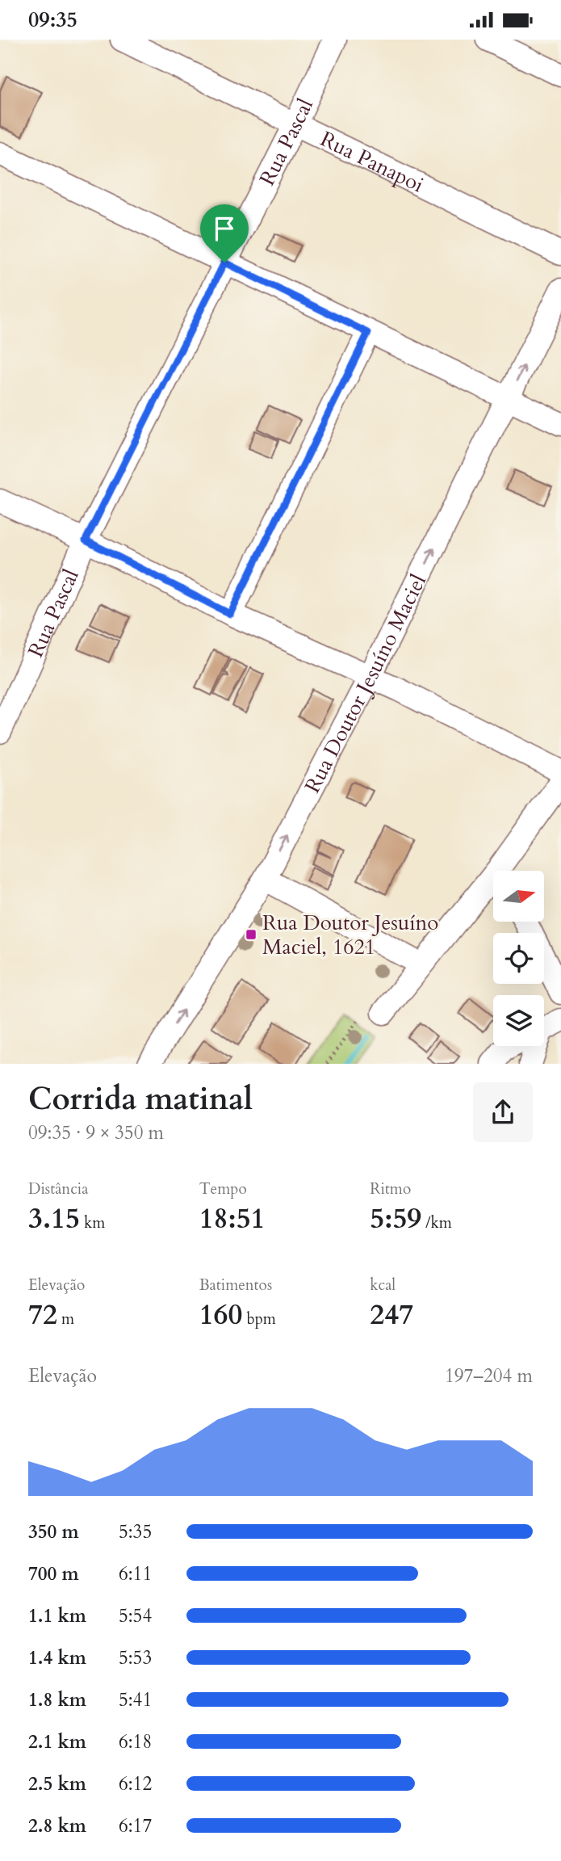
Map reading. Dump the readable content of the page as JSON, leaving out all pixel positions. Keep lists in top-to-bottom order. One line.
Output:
{"streets":{"street":["Rua Pascal","Rua Panapoi","Rua Doutor Jesuíno Maciel"]},"crossings":[["Rua Pascal","Rua Panapoi"]],"places":{"transit":["Rua Doutor Jesuíno Maciel, 1621"]},"north":"right","page":{"status":"09:35","heading":["Corrida matinal","09:35 · 9 × 350 m"],"stats":[["Distância","3.15 km"],["Tempo","18:51"],["Ritmo","5:59 /km"],["Elevação","72 m"],["Batimentos","160 bpm"],["kcal","247"]],"chart":["Elevação","197–204 m"],"list":[{"name":"350 m","note":"5:35"},{"name":"700 m","note":"6:11"},{"name":"1.1 km","note":"5:54"},{"name":"1.4 km","note":"5:53"},{"name":"1.8 km","note":"5:41"},{"name":"2.1 km","note":"6:18"},{"name":"2.5 km","note":"6:12"},{"name":"2.8 km","note":"6:17"}]}}
